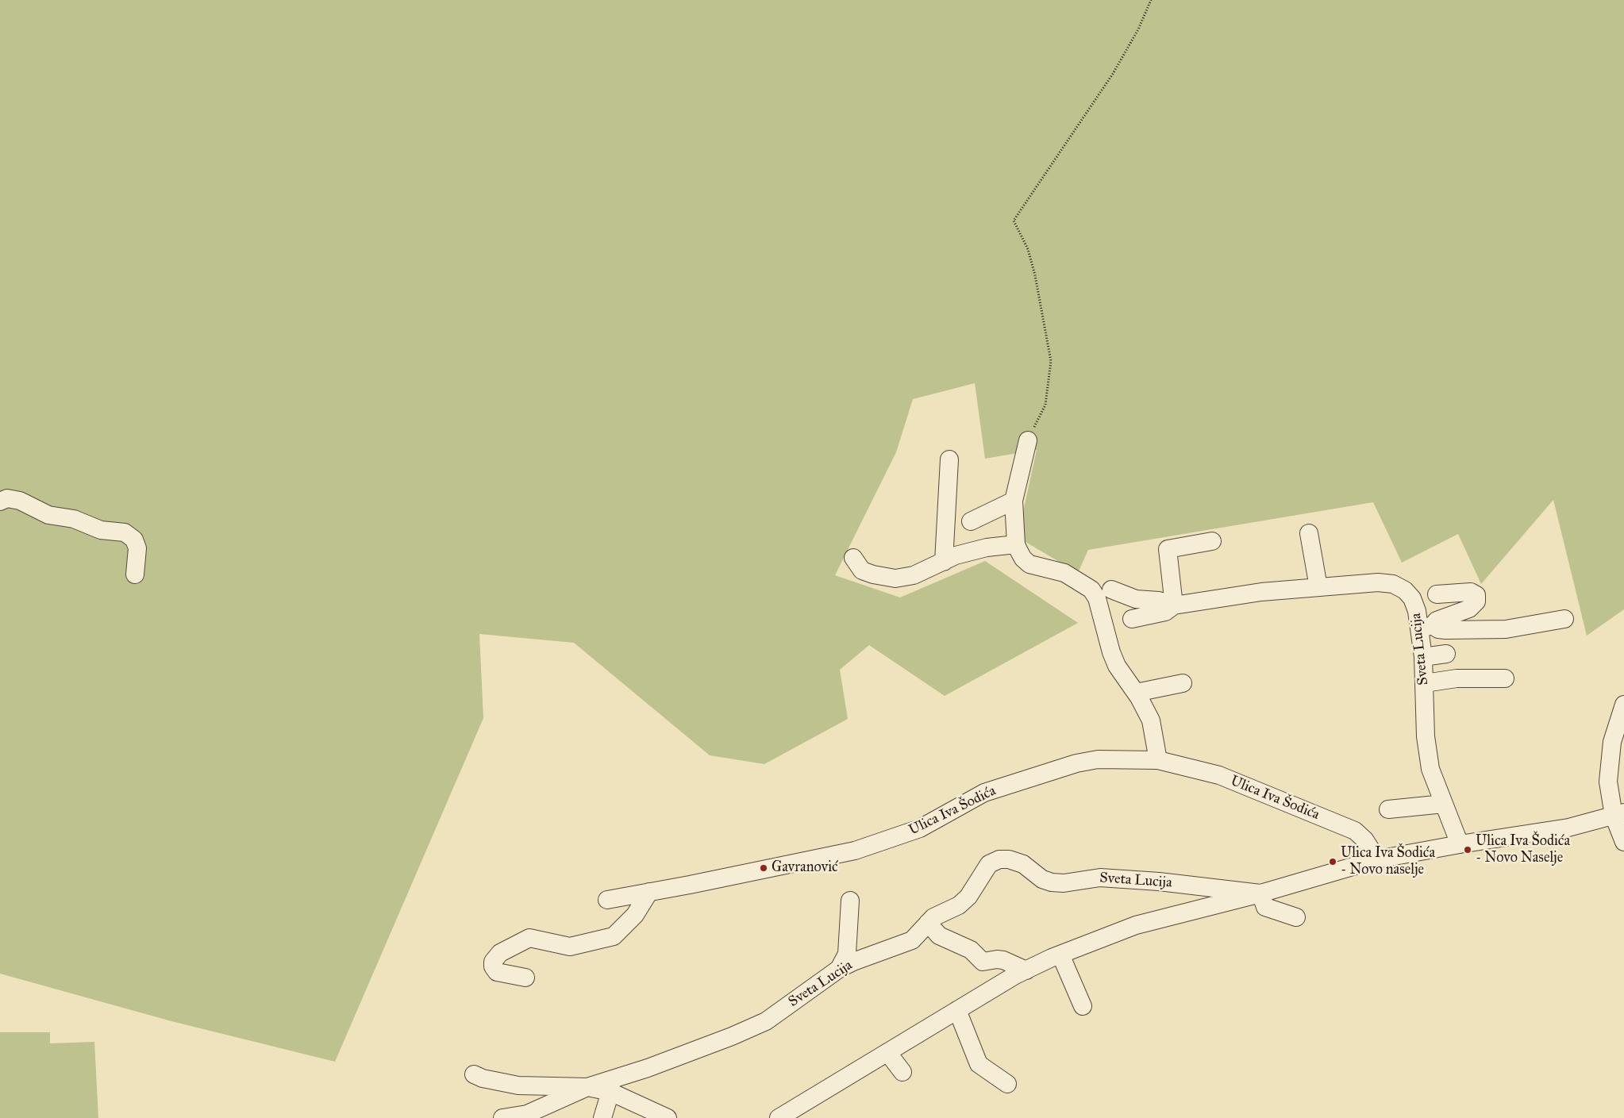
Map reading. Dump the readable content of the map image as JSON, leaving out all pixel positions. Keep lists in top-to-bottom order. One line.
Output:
{"streets":{"street":["Sveta Lucija","Ulica Iva Šodića"]},"crossings":[["Sveta Lucija","Ulica Iva Šodića"]],"places":["Ulica Iva Šodića - Novo Naselje","Ulica Iva Šodića - Novo naselje","Gavranović"]}
